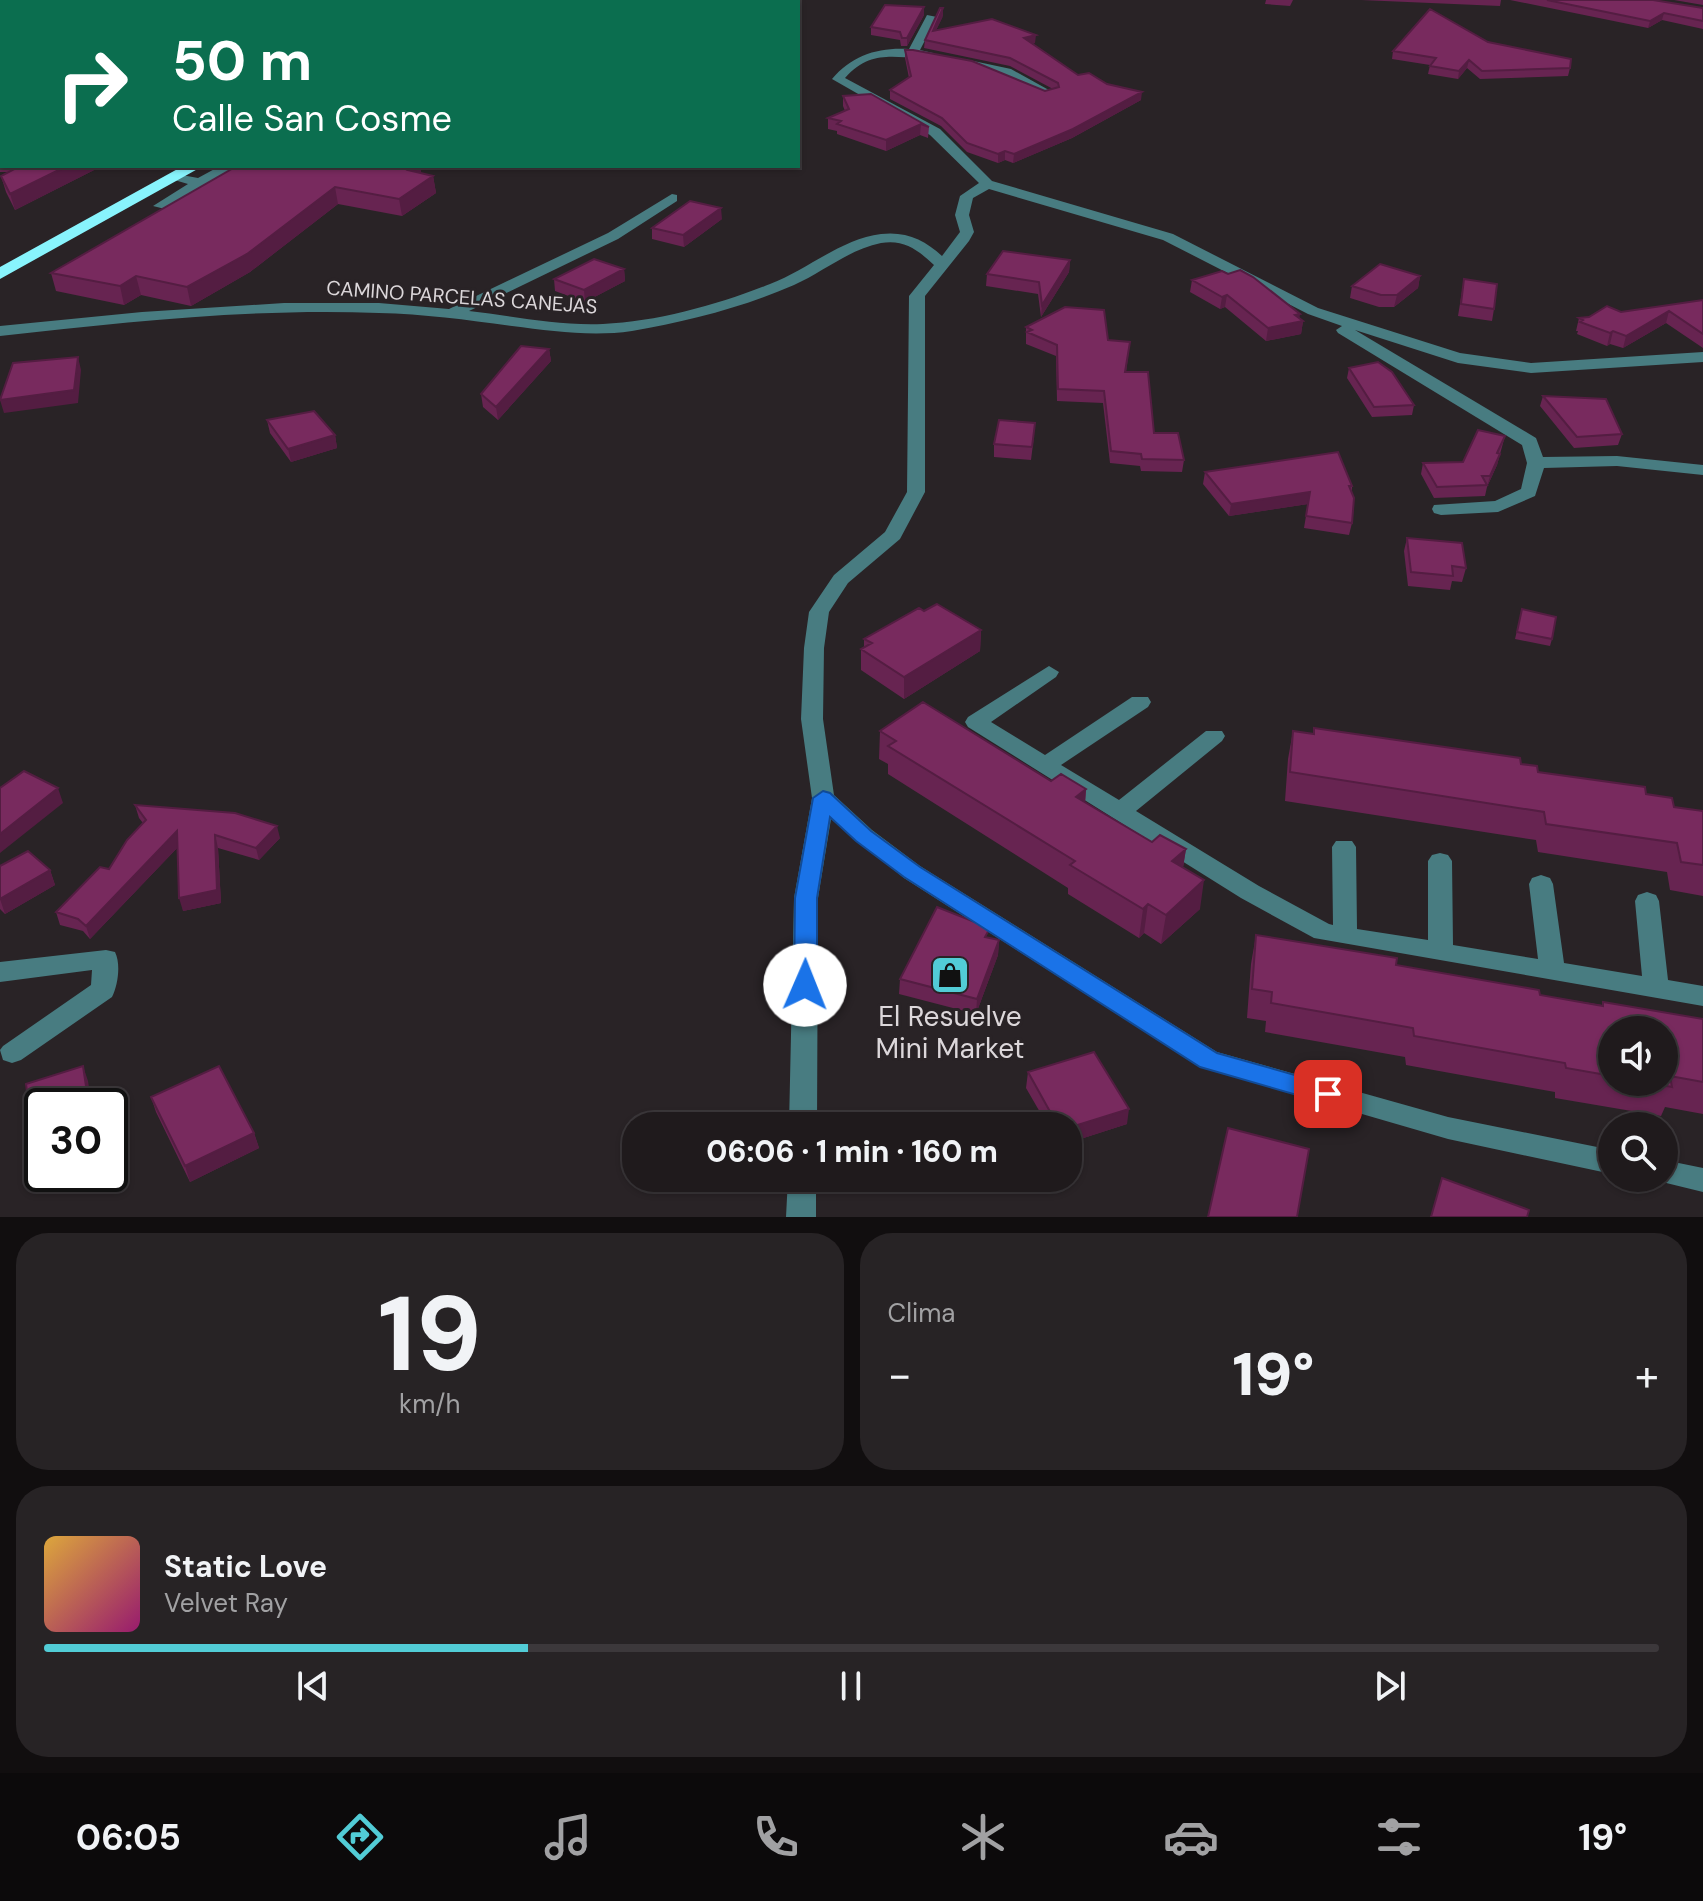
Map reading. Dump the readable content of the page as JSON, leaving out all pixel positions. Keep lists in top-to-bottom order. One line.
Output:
{"streets":{"street":["CAMINO PARCELAS CANEJAS"]},"places":{"shop":["El Resuelve Mini Market"]},"page":{"turn":["50 m","Calle San Cosme"],"limit":"30","trip":"06:06 · 1 min · 160 m","tile":[["19","km/h"],"Clima"],"heat":["−","19°","+"],"song":["Static Love","Velvet Ray"],"tabs":["06:05","19°"]}}
